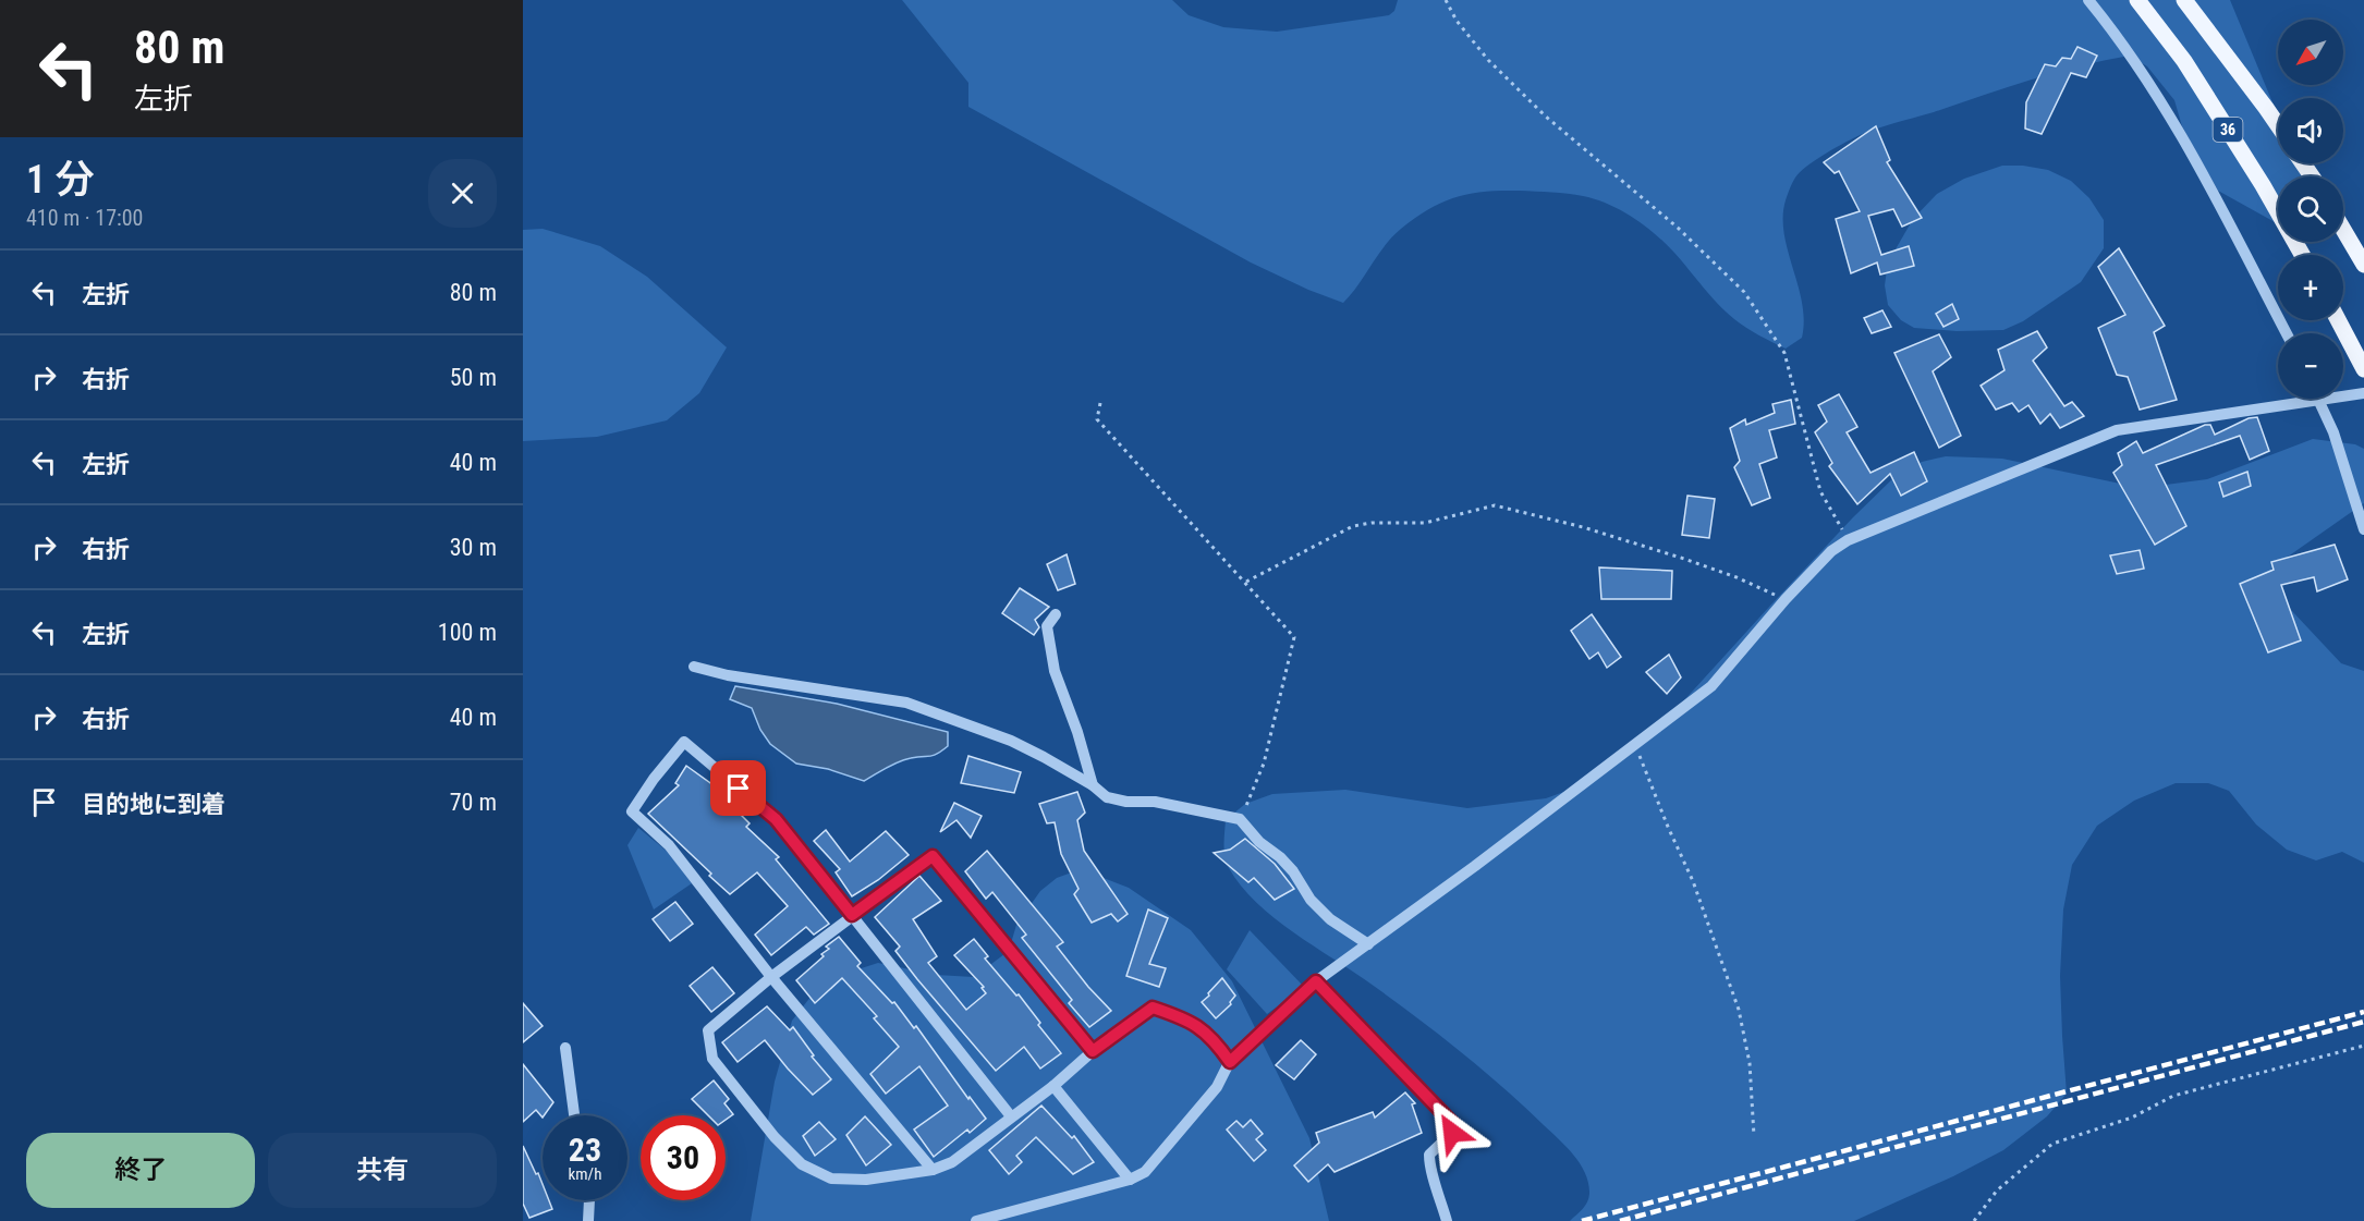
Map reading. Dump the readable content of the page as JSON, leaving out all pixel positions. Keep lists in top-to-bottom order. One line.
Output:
{"streets":{"main road":["36"]},"north":"bottom left","page":{"turn":["80 m","左折"],"map_buttons":["+","−"],"heading":["1 分","410 m · 17:00"],"list":[{"name":"左折","value":"80 m"},{"name":"右折","value":"50 m"},{"name":"左折","value":"40 m"},{"name":"右折","value":"30 m"},{"name":"左折","value":"100 m"},{"name":"右折","value":"40 m"},{"name":"目的地に到着","value":"70 m"}],"speed":"23 km/h","limit":"30","buttons":["終了","共有"]}}
